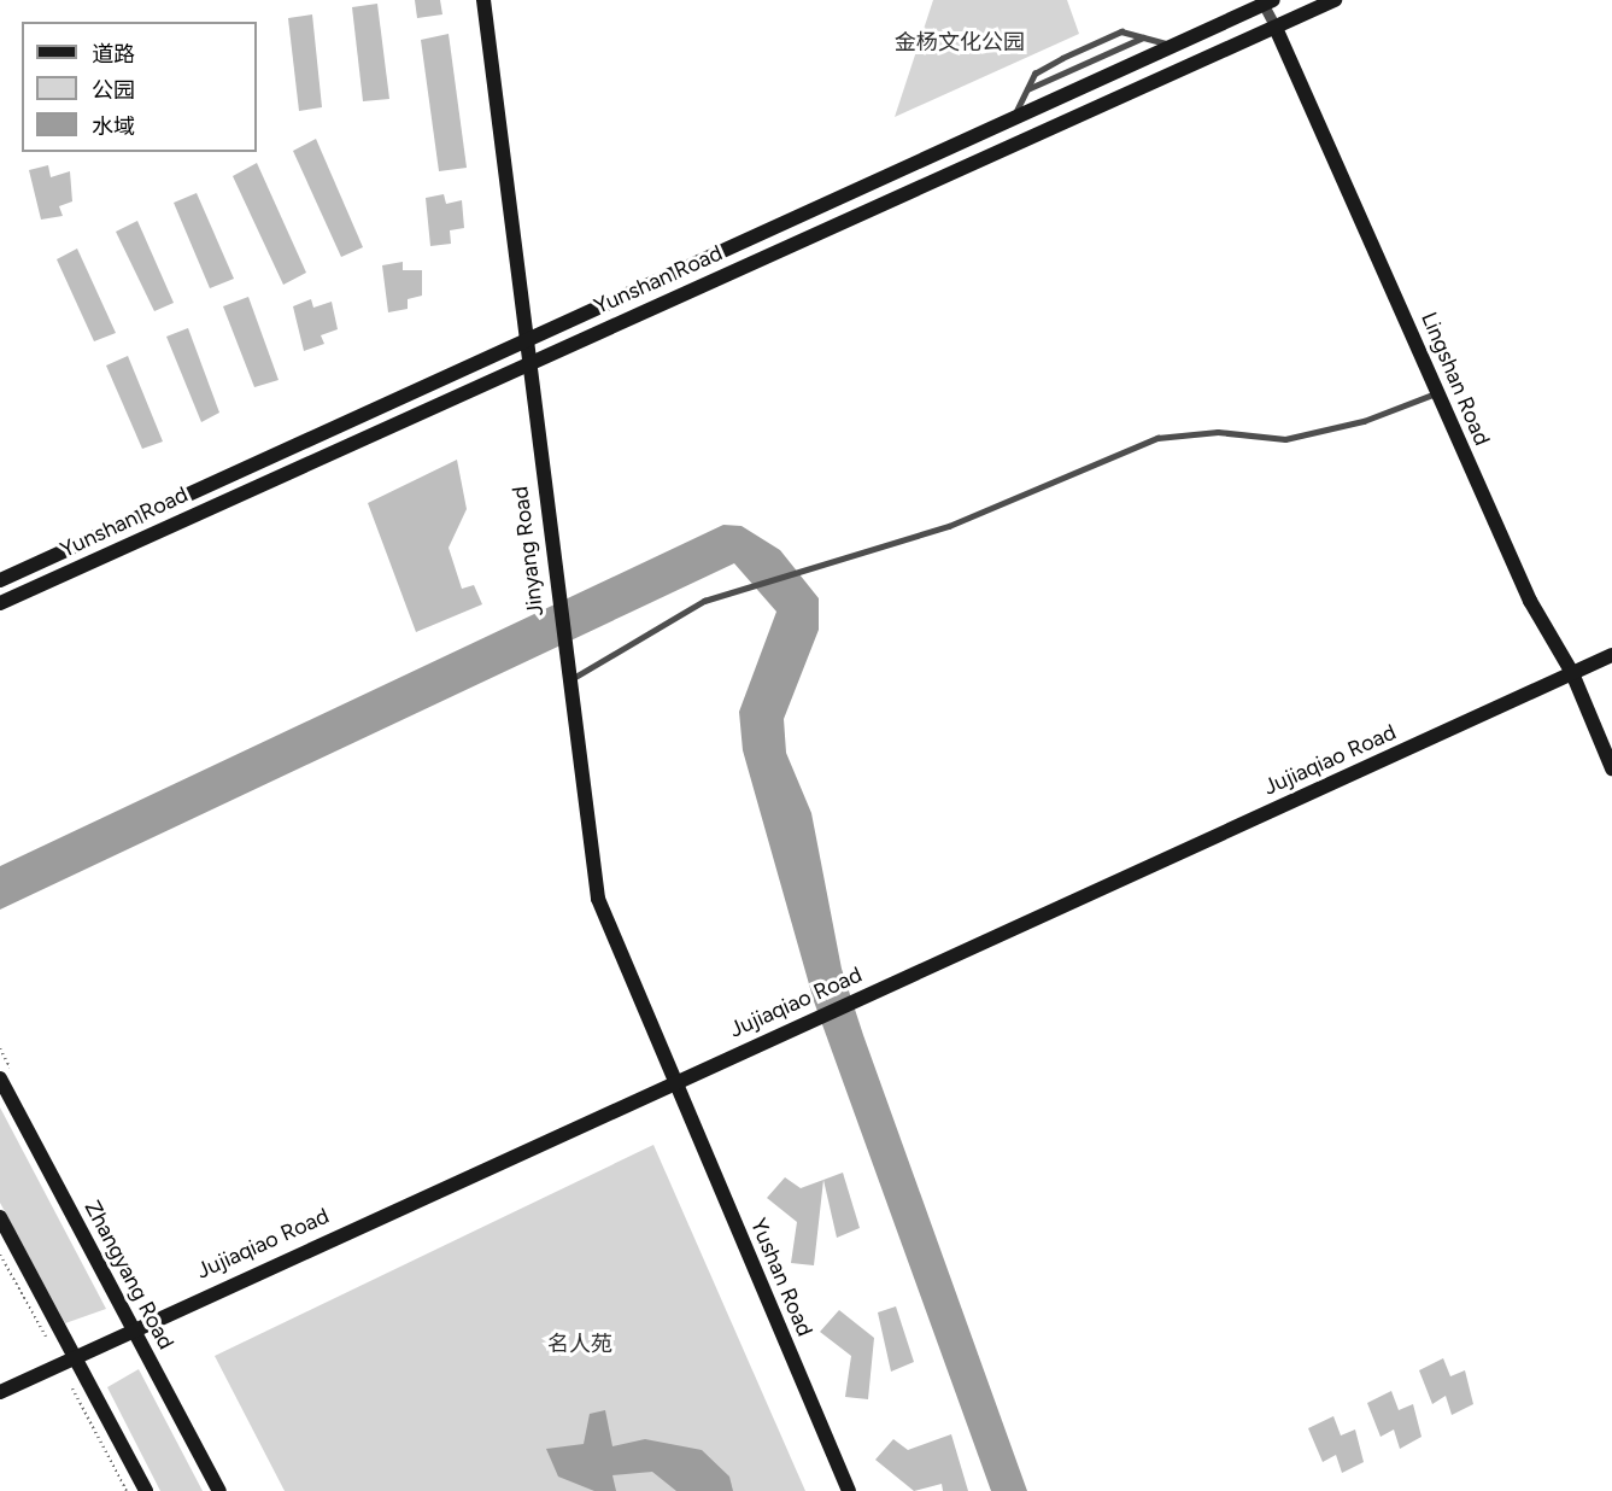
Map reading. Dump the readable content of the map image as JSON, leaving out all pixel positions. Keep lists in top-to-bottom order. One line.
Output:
{"streets":{"street":["Yunshan Road","Lingshan Road","Jinyang Road","Jujiaqiao Road","Zhangyang Road","Yushan Road"]},"crossings":[["Yunshan Road","Lingshan Road"],["Yunshan Road","Jinyang Road"],["Lingshan Road","Jujiaqiao Road"],["Jinyang Road","Jujiaqiao Road"],["Jinyang Road","Yushan Road"],["Jujiaqiao Road","Zhangyang Road"],["Jujiaqiao Road","Yushan Road"]],"parks":["金杨文化公园","名人苑"],"legend":["道路","公园","水域"]}
